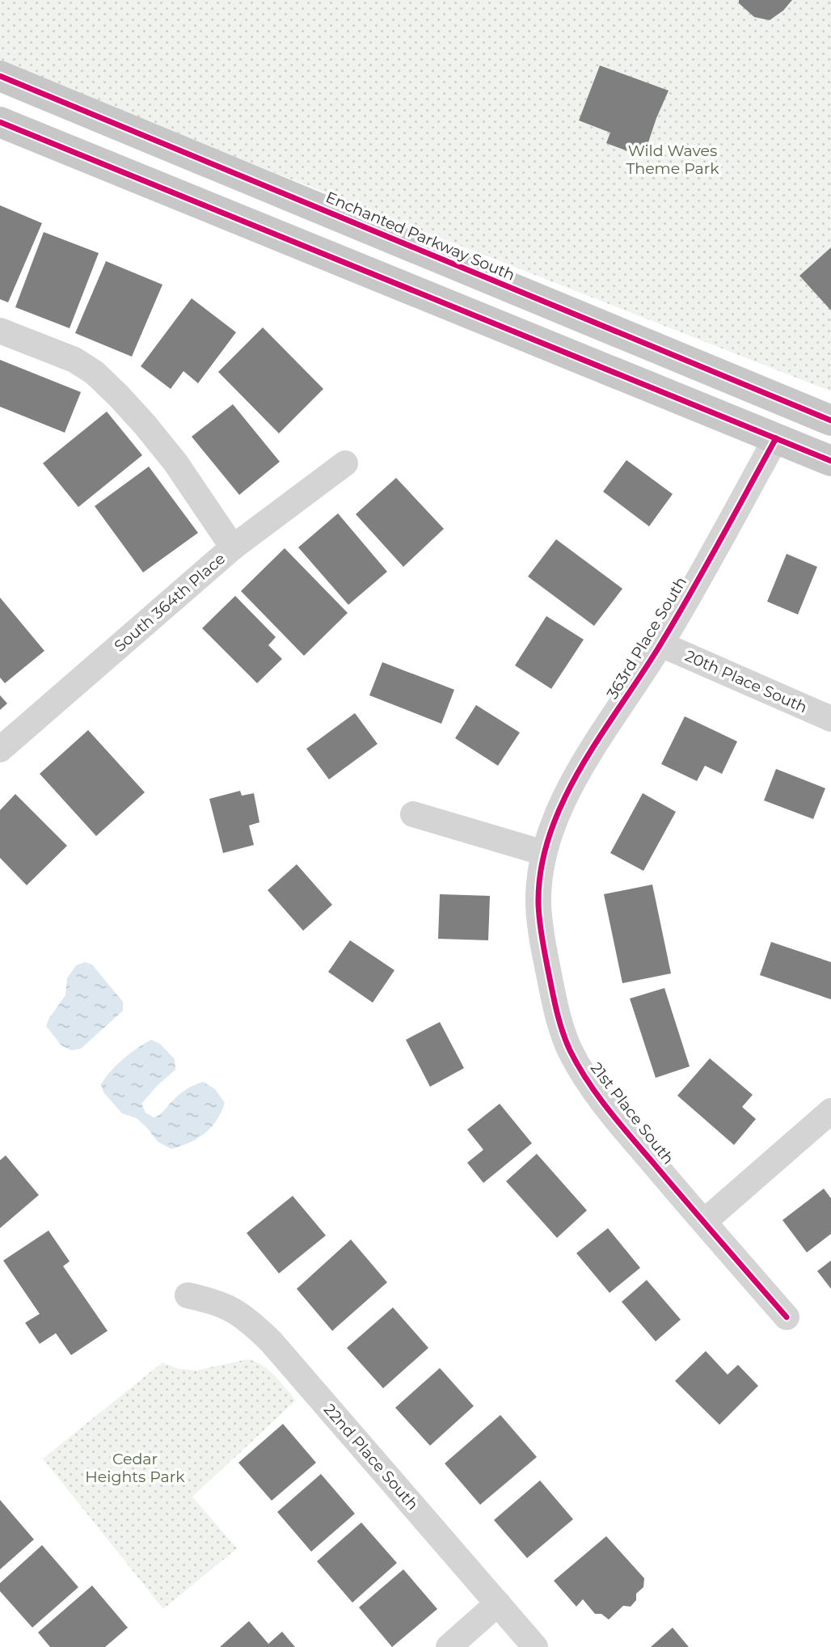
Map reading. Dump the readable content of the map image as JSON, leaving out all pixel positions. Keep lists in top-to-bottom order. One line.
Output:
{"streets":{"main road":["Enchanted Parkway South"],"street":["South 364th Place","363rd Place South","20th Place South","21st Place South","22nd Place South"]},"crossings":[["363rd Place South","20th Place South"],["363rd Place South","21st Place South"]],"parks":["Wild Waves Theme Park","Cedar Heights Park"]}
